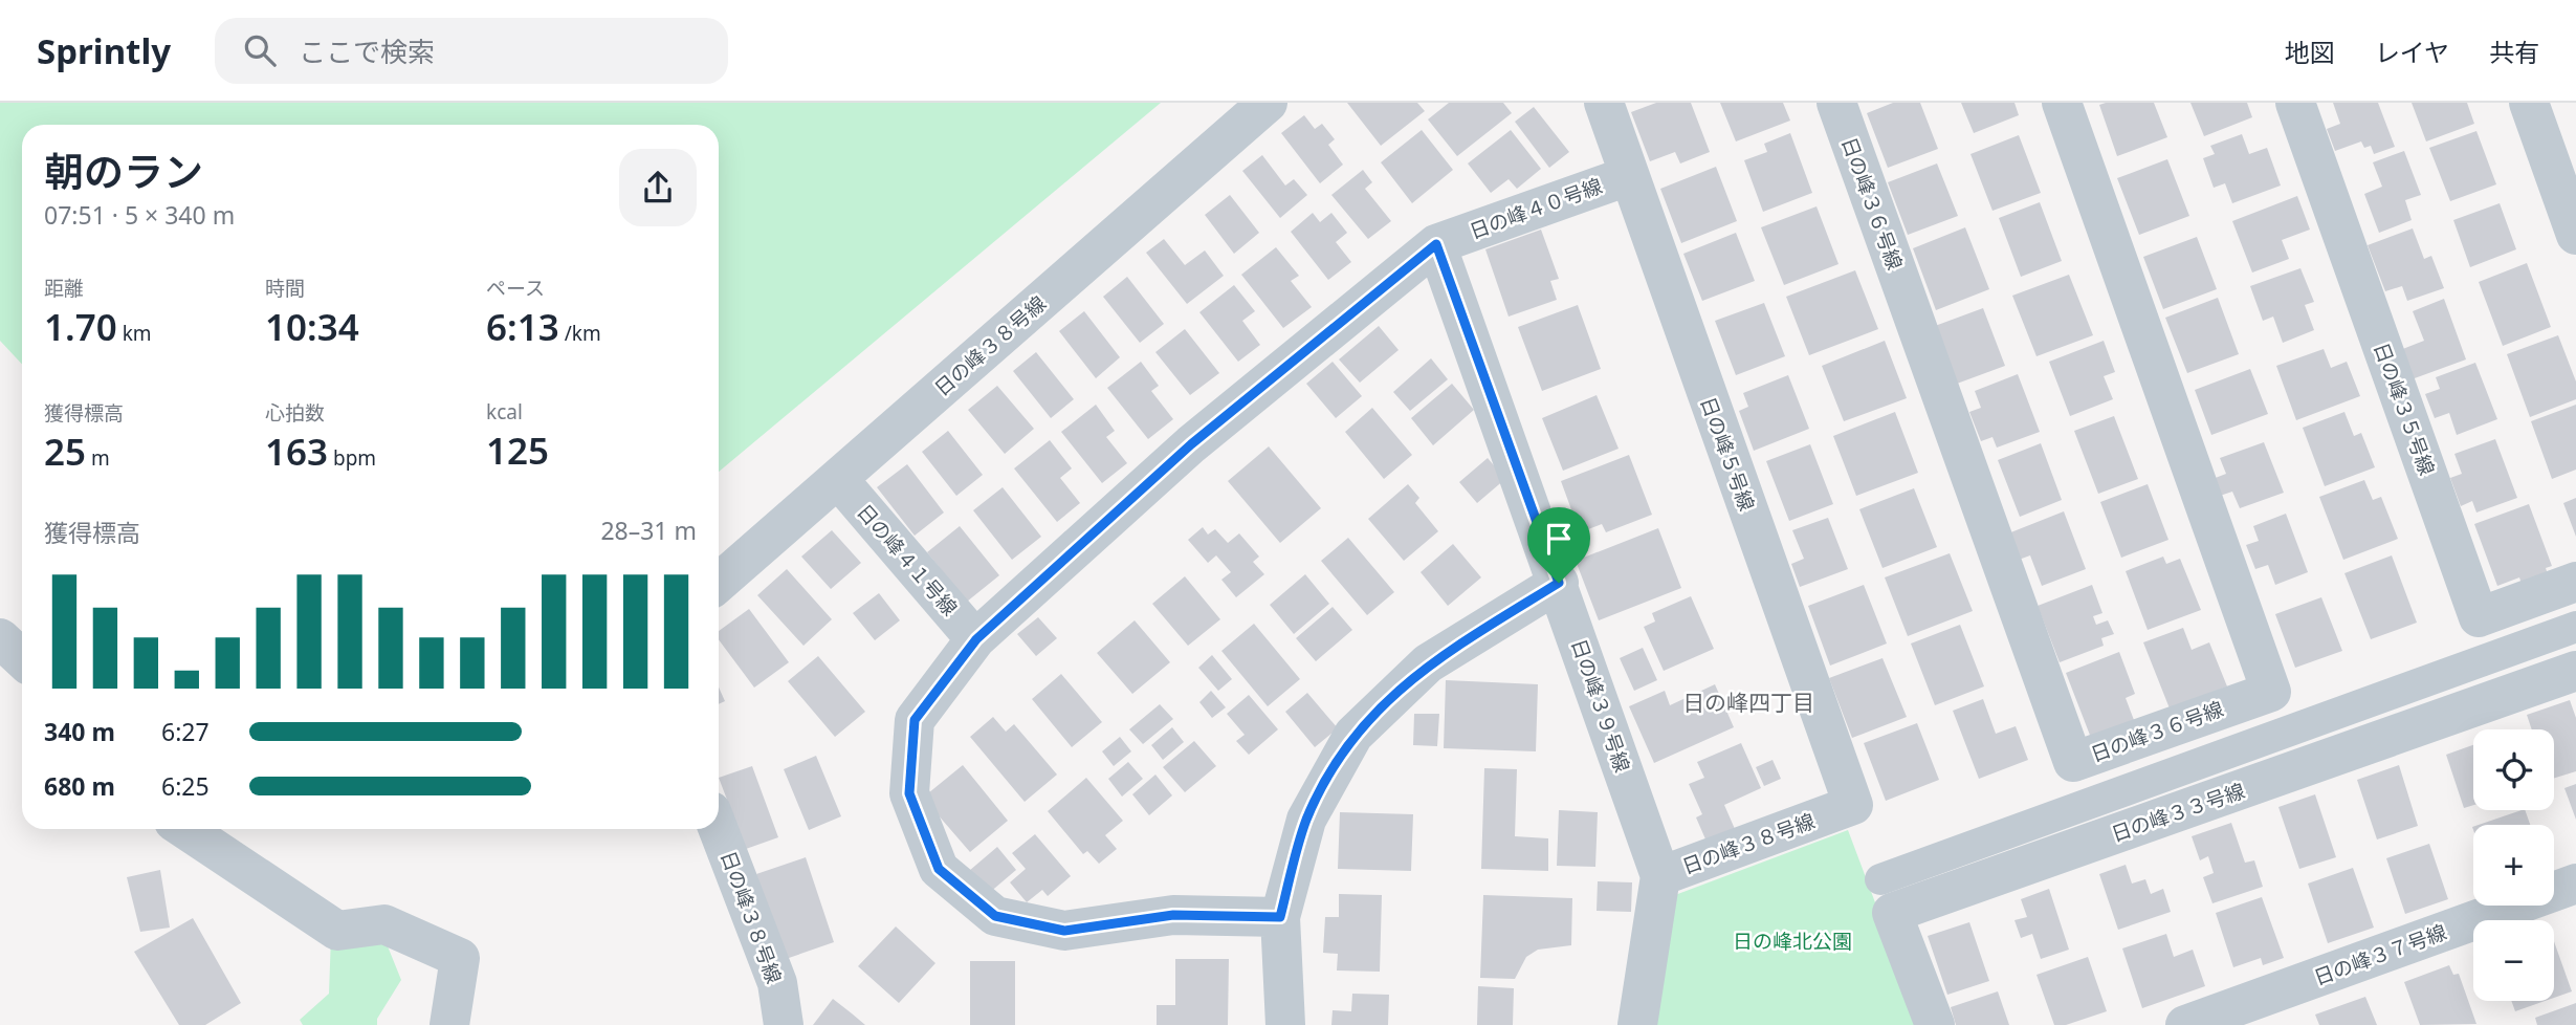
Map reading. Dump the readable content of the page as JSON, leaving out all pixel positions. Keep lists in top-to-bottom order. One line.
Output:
{"streets":{"street":["日の峰３６号線","日の峰４０号線","日の峰３８号線","日の峰３５号線","日の峰５号線","日の峰４１号線","日の峰３９号線","日の峰３３号線","日の峰３７号線"]},"crossings":[["日の峰４０号線","日の峰５号線"],["日の峰４０号線","日の峰４１号線"],["日の峰４０号線","日の峰３９号線"],["日の峰３８号線","日の峰５号線"],["日の峰３８号線","日の峰４１号線"],["日の峰３８号線","日の峰３９号線"]],"districts":["日の峰四丁目"],"parks":["日の峰北公園"],"page":{"header":"Sprintly","search":"ここで検索","nav":["地図","レイヤ","共有"],"heading":["朝のラン","07:51 · 5 × 340 m"],"stats":[["距離","1.70 km"],["時間","10:34"],["ペース","6:13 /km"],["獲得標高","25 m"],["心拍数","163 bpm"],["kcal","125"]],"chart":["獲得標高","28–31 m"],"list":[{"name":"340 m","note":"6:27"},{"name":"680 m","note":"6:25"}],"map_buttons":["+","−"]}}
